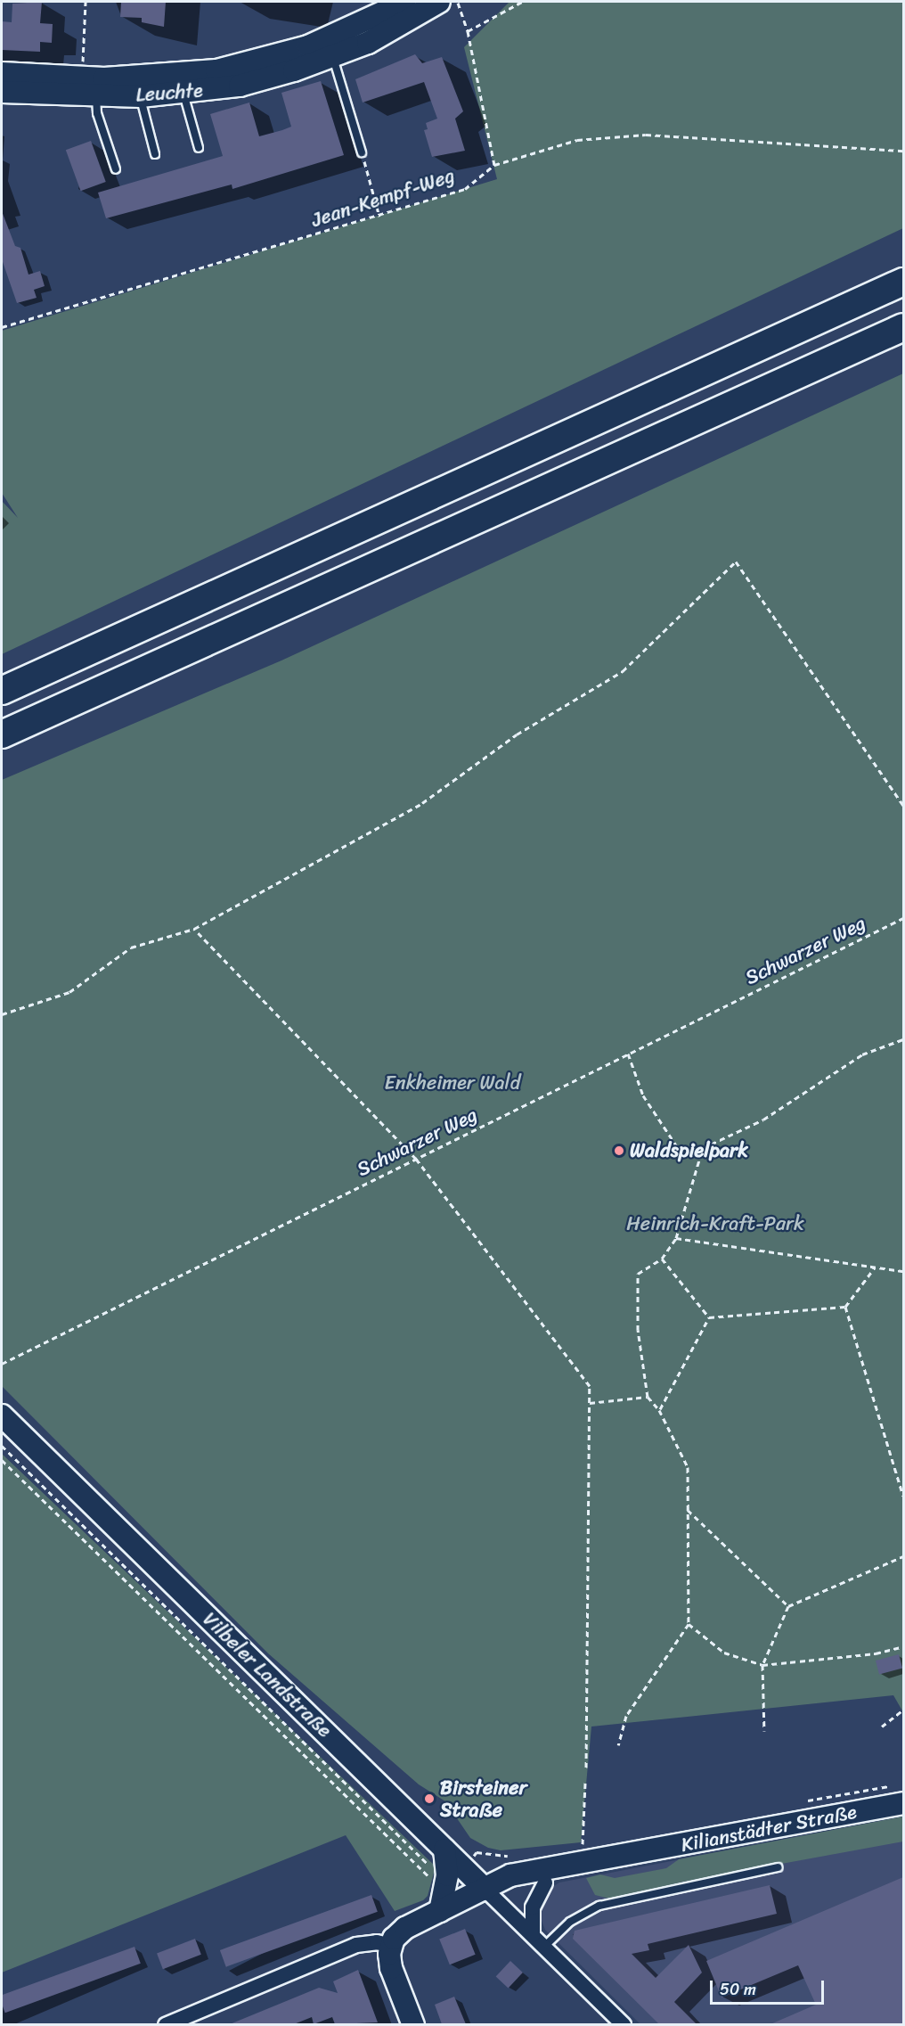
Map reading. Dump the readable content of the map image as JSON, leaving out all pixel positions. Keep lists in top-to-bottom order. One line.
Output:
{"streets":{"main road":["Leuchte","Vilbeler Landstraße","Kilianstädter Straße"],"path":["Jean-Kempf-Weg","Schwarzer Weg"]},"crossings":[["Vilbeler Landstraße","Kilianstädter Straße"]],"parks":["Enkheimer Wald","Heinrich-Kraft-Park"],"places":["Waldspielpark","Birsteiner Straße"],"scale_bar":"50 m"}
